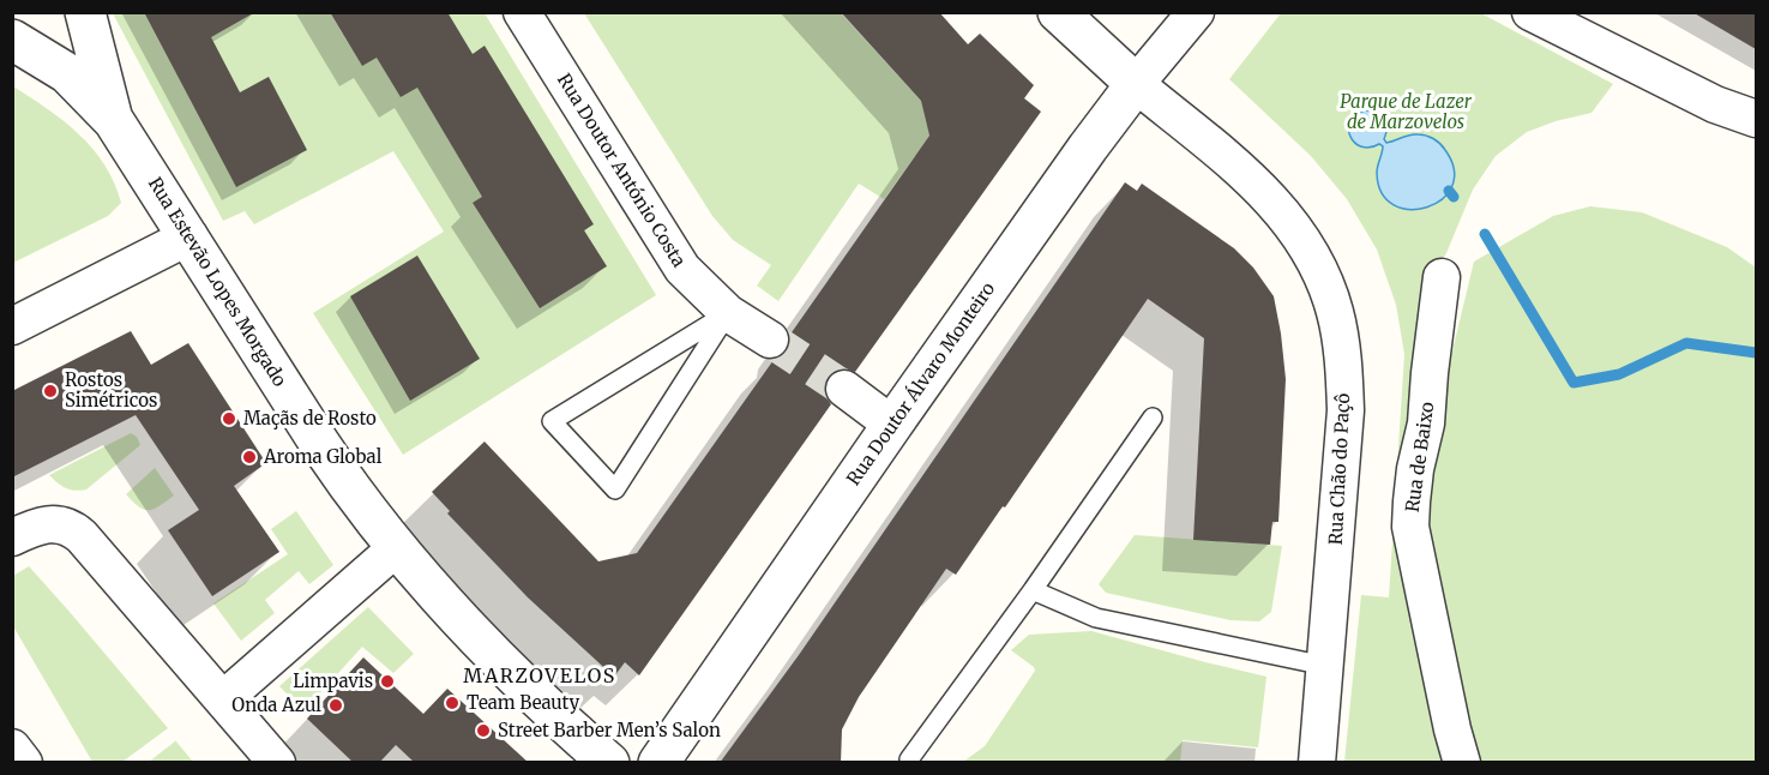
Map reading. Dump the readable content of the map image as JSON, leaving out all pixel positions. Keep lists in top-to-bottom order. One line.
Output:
{"streets":{"street":["Rua Doutor António Costa","Rua Estevão Lopes Morgado","Rua Doutor Álvaro Monteiro","Rua de Baixo","Rua Chão do Paçô"]},"crossings":[["Rua Doutor Álvaro Monteiro","Rua Chão do Paçô"]],"districts":["MARZOVELOS"],"parks":["Parque de Lazer de Marzovelos"],"places":["Rostos Simétricos","Maçãs de Rosto","Aroma Global","Limpavis","Team Beauty","Onda Azul","Street Barber Men’s Salon"]}
